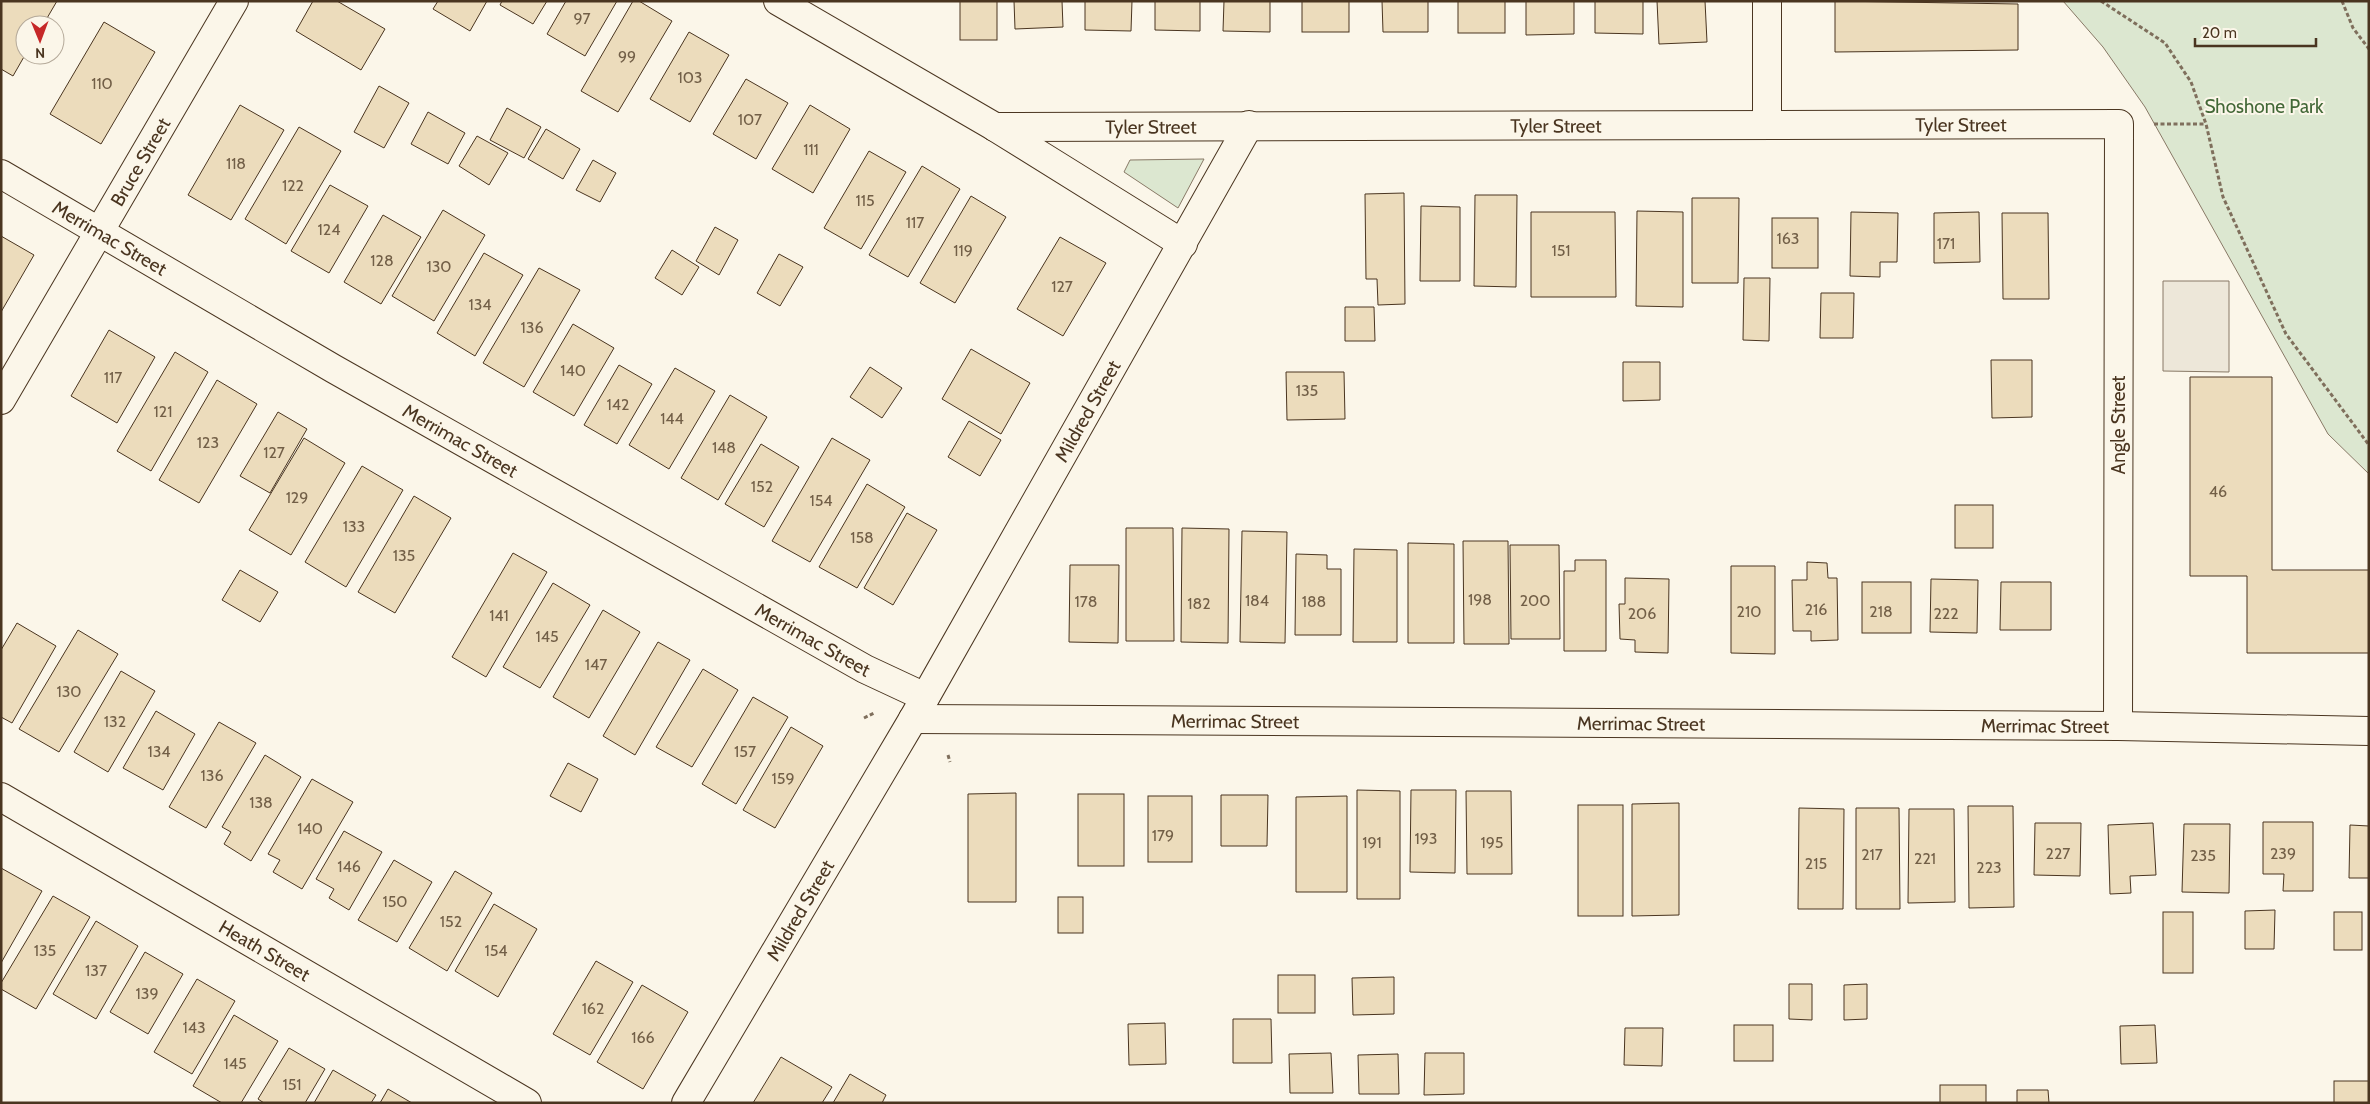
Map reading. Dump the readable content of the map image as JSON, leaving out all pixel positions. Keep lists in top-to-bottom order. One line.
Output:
{"streets":{"street":["Tyler Street","Bruce Street","Merrimac Street","Mildred Street","Angle Street","Heath Street"]},"crossings":[["Tyler Street","Mildred Street"],["Tyler Street","Angle Street"],["Bruce Street","Merrimac Street"],["Merrimac Street","Mildred Street"],["Merrimac Street","Angle Street"]],"parks":["Shoshone Park"],"house_numbers":["97","99","103","110","107","111","118","122","115","117","124","163","171","119","151","128","130","127","134","136","140","117","135","142","121","144","123","148","127","152","46","129","154","133","158","135","198","184","200","178","188","182","216","210","218","206","222","141","145","147","130","132","134","157","136","159","138","140","179","193","191","195","227","239","217","235","221","215","146","223","150","152","135","154","137","139","162","143","166","145","151"],"scale_bar":"20 m","north":"bottom"}
